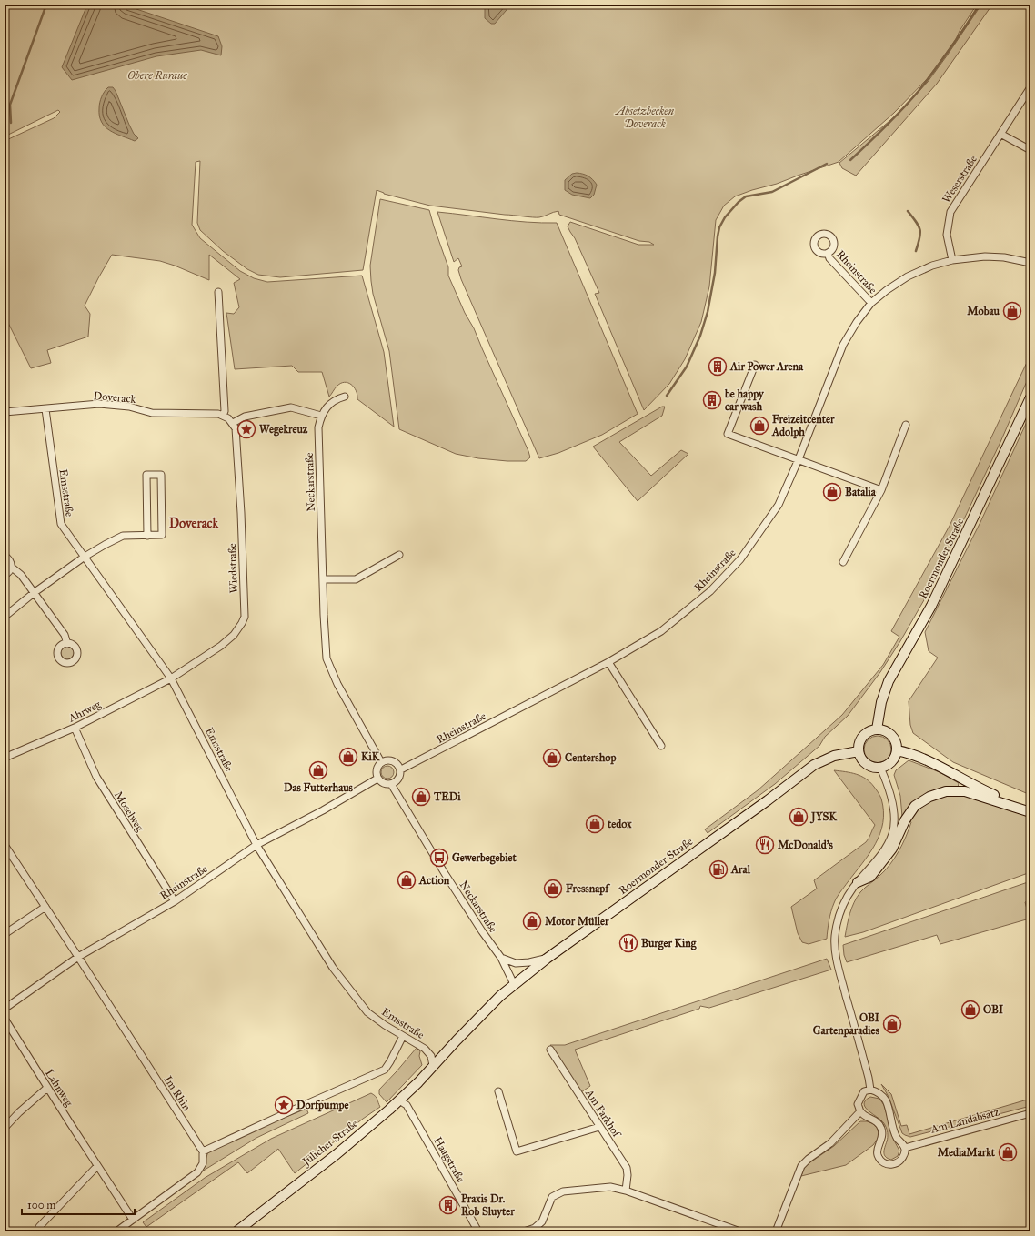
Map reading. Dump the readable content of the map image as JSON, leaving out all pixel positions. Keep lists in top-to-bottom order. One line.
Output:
{"streets":{"main road":["Roermonder Straße","Jülicher Straße"],"street":["Weserstraße","Rheinstraße","Doverack","Neckarstraße","Emsstraße","Wiedstraße","Ahrweg","Moselweg","Lahnweg","Im Rhin","Am Parkhof","Am Landabsatz","Haagstraße"]},"crossings":[["Weserstraße","Rheinstraße"],["Rheinstraße","Neckarstraße"],["Rheinstraße","Emsstraße"],["Rheinstraße","Moselweg"],["Rheinstraße","Im Rhin"],["Doverack","Emsstraße"],["Doverack","Wiedstraße"],["Neckarstraße","Roermonder Straße"],["Emsstraße","Roermonder Straße"],["Emsstraße","Wiedstraße"],["Emsstraße","Ahrweg"],["Emsstraße","Jülicher Straße"],["Roermonder Straße","Jülicher Straße"],["Wiedstraße","Ahrweg"],["Ahrweg","Moselweg"],["Jülicher Straße","Haagstraße"]],"districts":["Doverack"],"parks":["Obere Ruraue","Absetzbecken Doverack"],"places":{"shop":["Mobau","Freizeitcenter Adolph","Batalia","KiK","Centershop","Das Futterhaus","TEDi","JYSK","tedox","Action","Fressnapf","Motor Müller","OBI","OBI Gartenparadies","MediaMarkt"],"building":["Air Power Arena","be happy car wash","Praxis Dr. Rob Sluyter"],"place":["Wegekreuz","Dorfpumpe"],"restaurant":["McDonald's","Burger King"],"bus stop":["Gewerbegebiet"],"fuel station":["Aral"]},"scale_bar":"100 m"}
